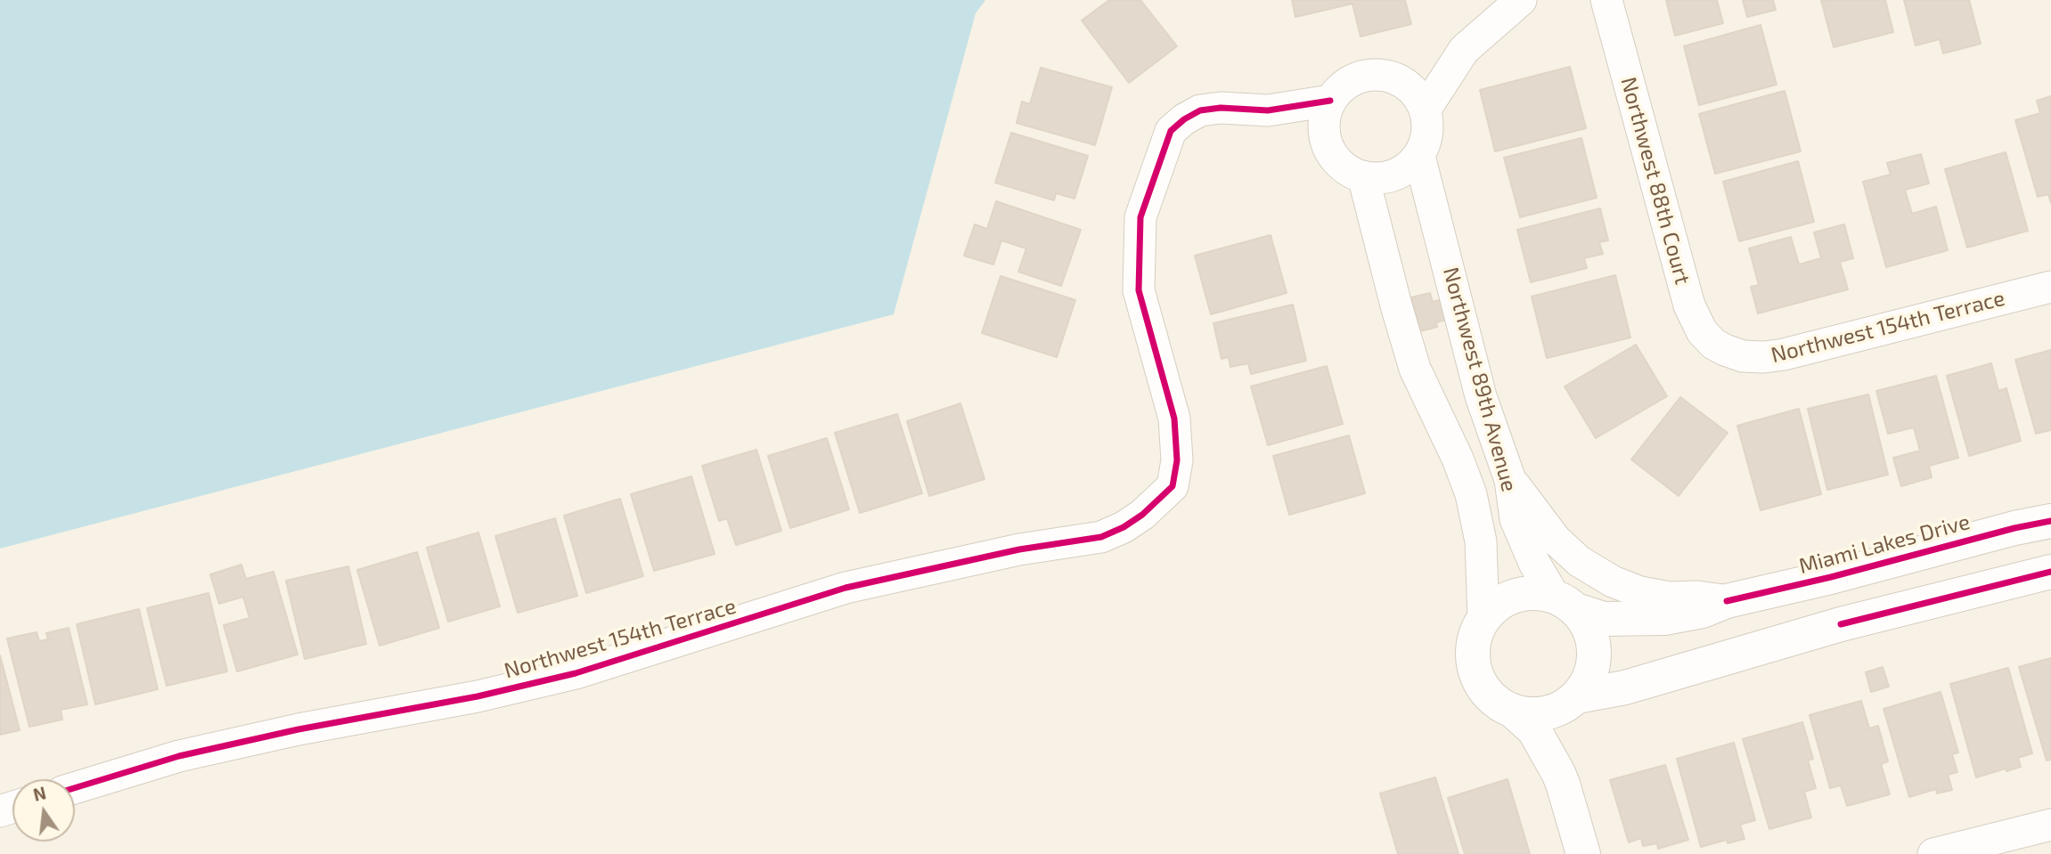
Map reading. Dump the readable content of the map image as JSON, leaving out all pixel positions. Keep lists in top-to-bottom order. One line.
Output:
{"streets":{"street":["Northwest 88th Court","Northwest 154th Terrace","Northwest 89th Avenue","Miami Lakes Drive"]},"crossings":[["Northwest 88th Court","Northwest 154th Terrace"],["Northwest 89th Avenue","Miami Lakes Drive"]],"north":"top"}
